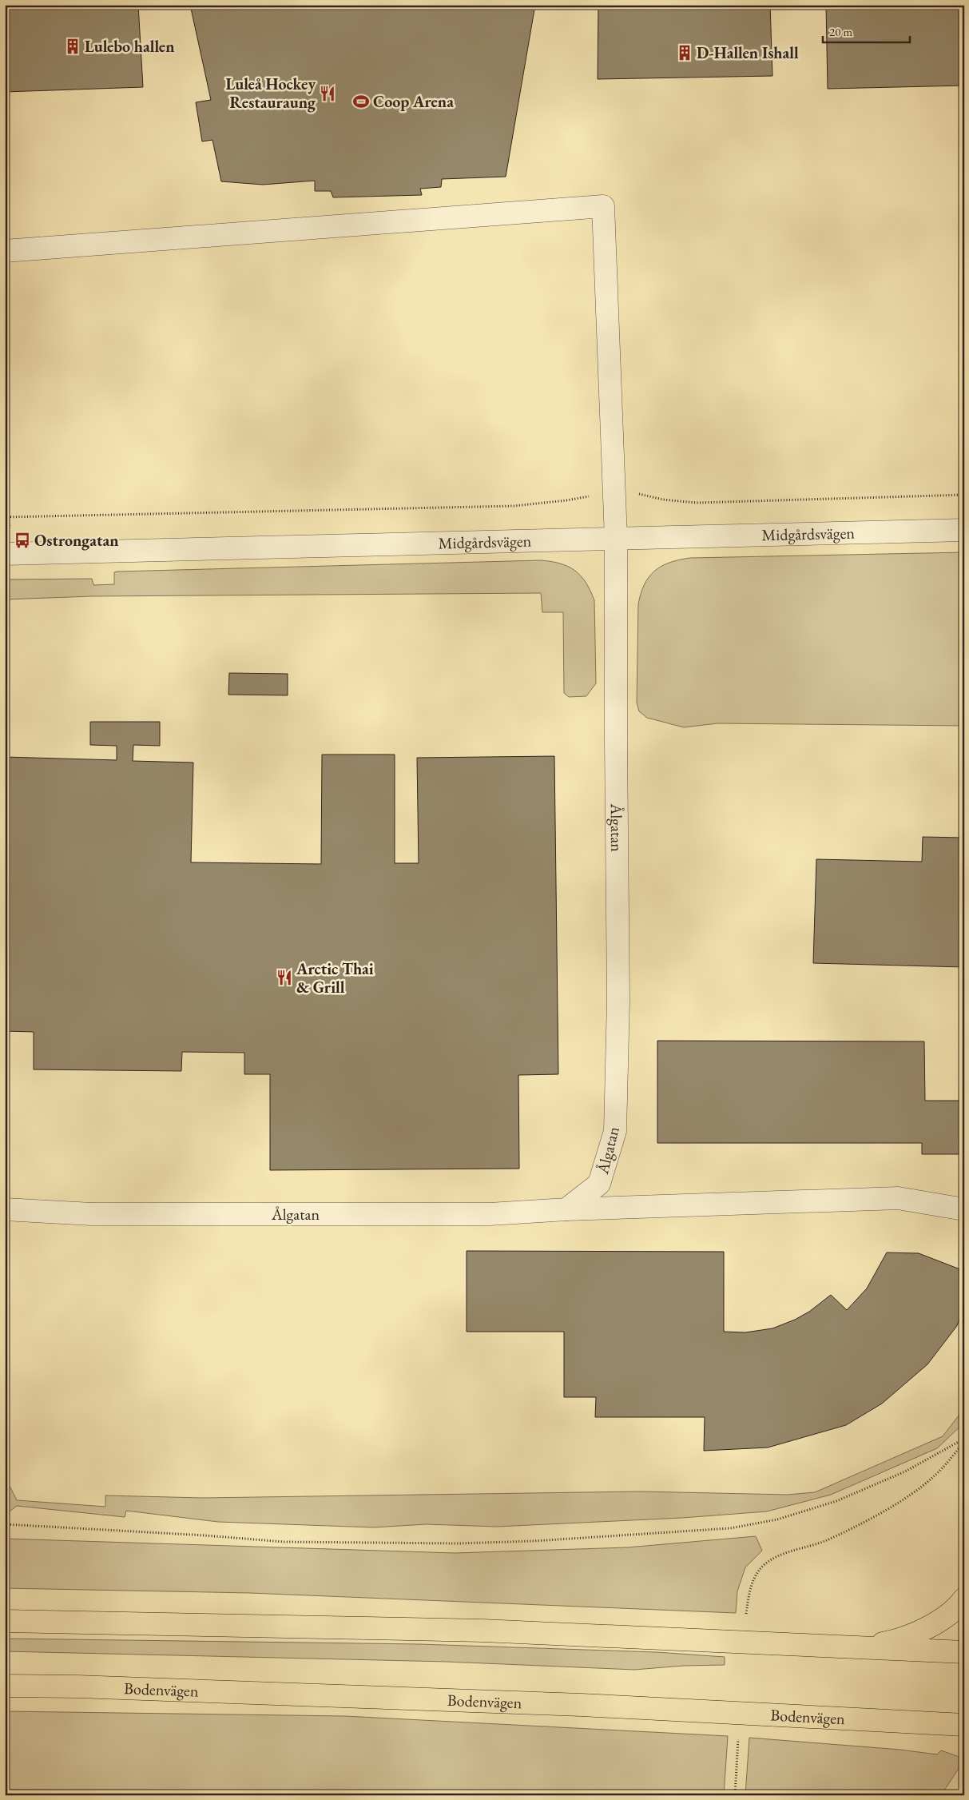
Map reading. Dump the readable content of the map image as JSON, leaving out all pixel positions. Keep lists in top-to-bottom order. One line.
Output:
{"streets":{"main road":["Bodenvägen"],"street":["Midgårdsvägen","Ålgatan"]},"crossings":[["Midgårdsvägen","Ålgatan"]],"places":{"building":["Lulebo hallen","D-Hallen Ishall"],"restaurant":["Luleå Hockey Restauraung","Arctic Thai & Grill"],"sports":["Coop Arena"],"bus stop":["Ostrongatan"]},"scale_bar":"20 m"}
